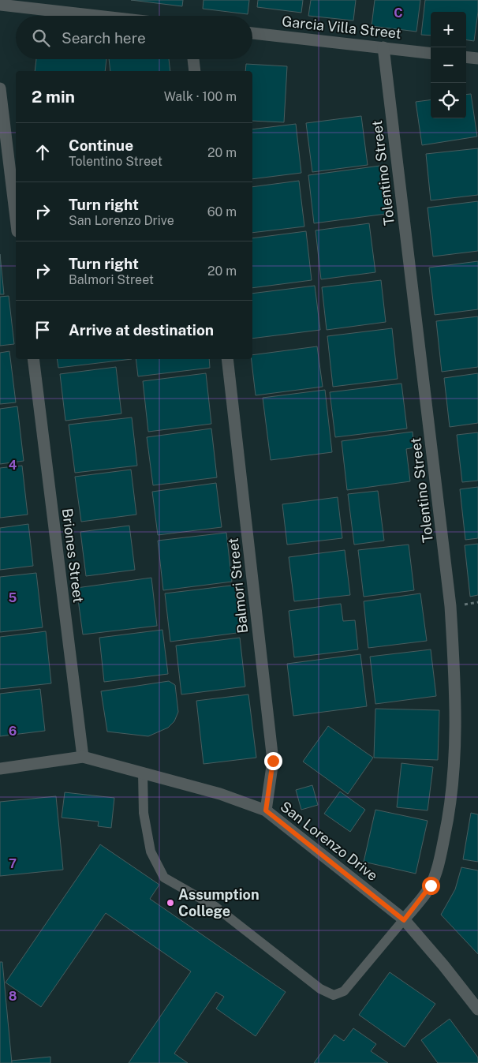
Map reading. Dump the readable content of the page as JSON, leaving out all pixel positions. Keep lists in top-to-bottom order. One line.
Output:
{"streets":{"street":["Garcia Villa Street","Tolentino Street","Briones Street","Balmori Street","San Lorenzo Drive"]},"crossings":[["Garcia Villa Street","Tolentino Street"],["Tolentino Street","San Lorenzo Drive"],["Briones Street","San Lorenzo Drive"],["Balmori Street","San Lorenzo Drive"]],"places":["Assumption College"],"page":{"map_buttons":["+","−"],"search":"Search here","heading":["2 min","Walk · 100 m"],"list":[["Continue","Tolentino Street","20 m"],["Turn right","San Lorenzo Drive","60 m"],["Turn right","Balmori Street","20 m"],"Arrive at destination"]},"grid":{"columns":["C"],"rows":["4","5","6","7","8"]}}
